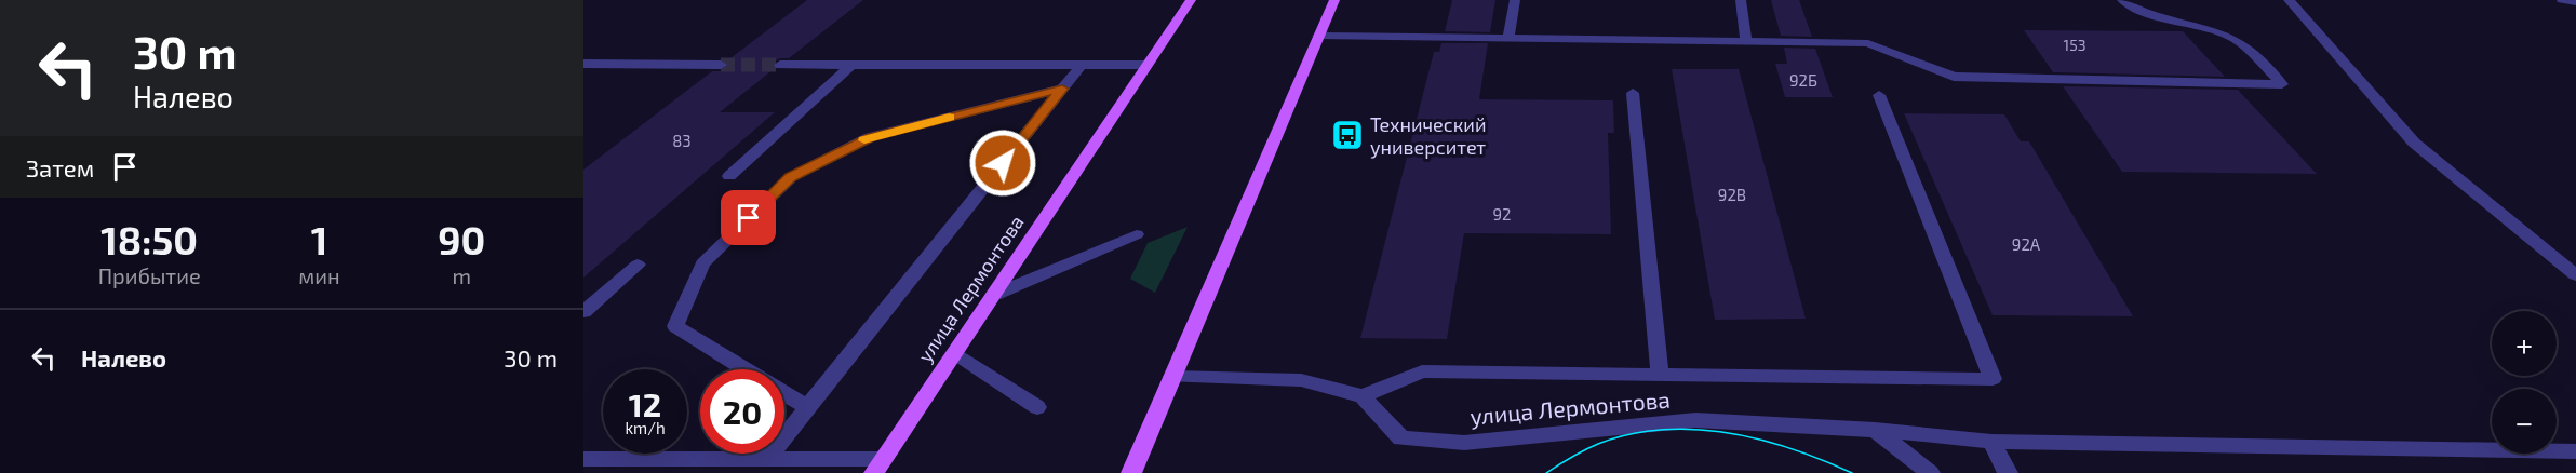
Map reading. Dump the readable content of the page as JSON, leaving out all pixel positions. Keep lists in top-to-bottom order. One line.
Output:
{"streets":{"main road":["улица Лермонтова"]},"places":{"bus stop":["Технический университет"]},"house_numbers":["153","92Б","83","92В","92","92А"],"page":{"turn":["30 m","Налево"],"then":"Затем","eta":["18:50","Прибытие","1","мин","90","m"],"list":[{"name":"Налево","value":"30 m"}],"map_buttons":["+","−"],"speed":"12 km/h","limit":"20"}}
